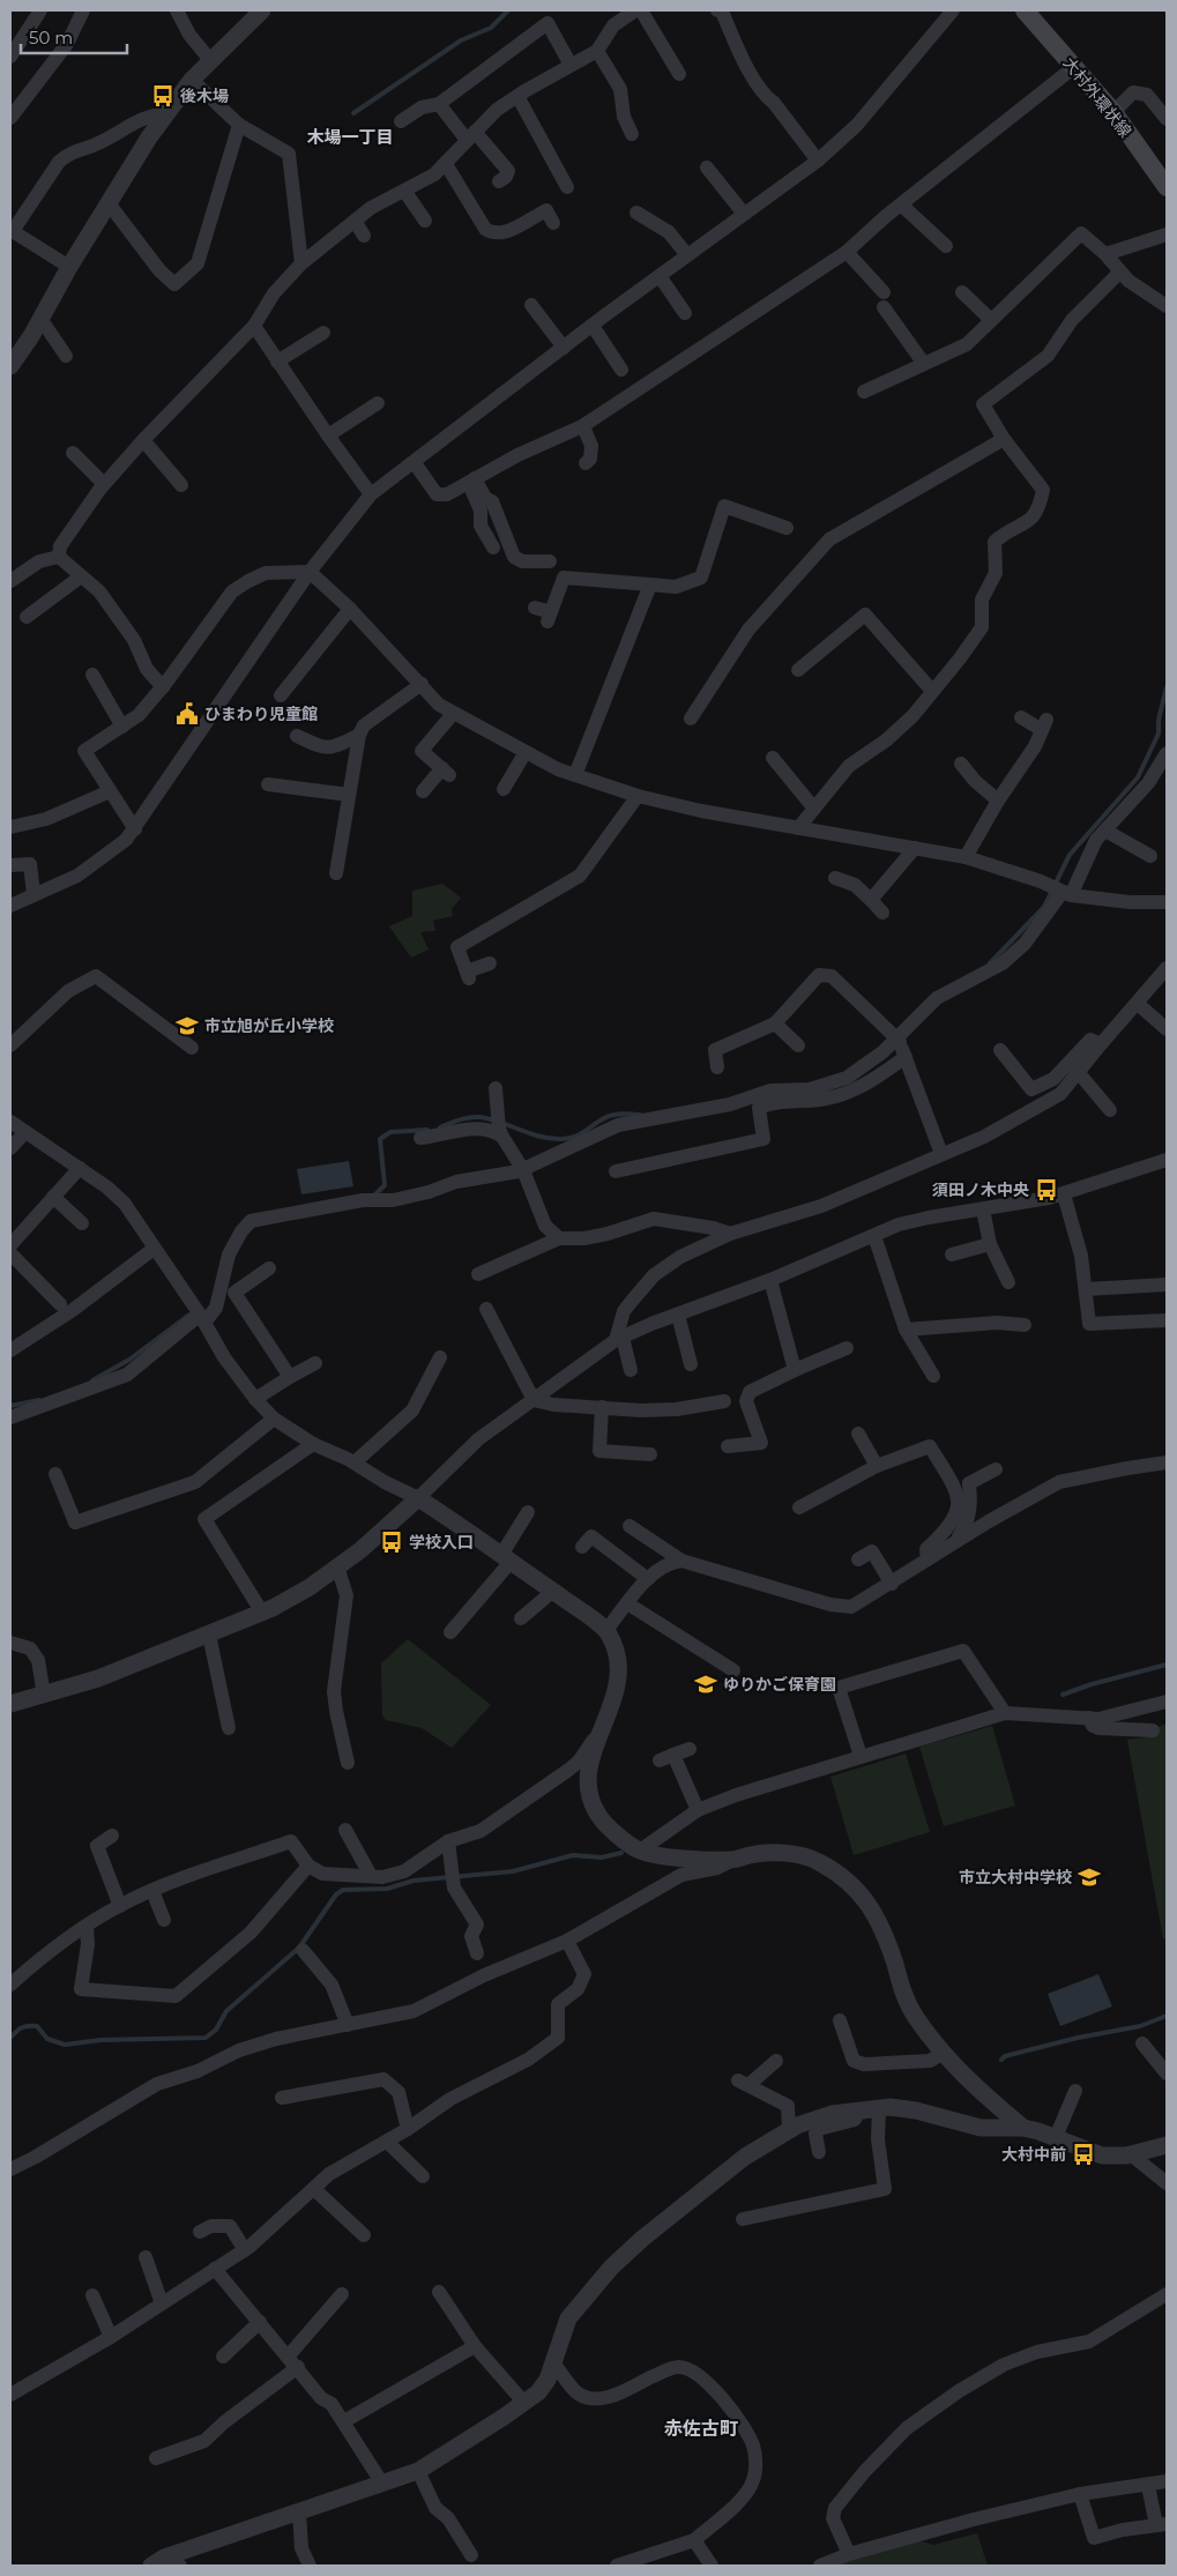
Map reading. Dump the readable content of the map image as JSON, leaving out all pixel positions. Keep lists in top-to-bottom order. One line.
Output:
{"streets":{"main road":["大村外環状線"]},"districts":["木場一丁目","赤佐古町"],"places":{"bus stop":["後木場","須田ノ木中央","学校入口","大村中前"],"public building":["ひまわり児童館"],"school or university":["市立旭が丘小学校","ゆりかご保育園","市立大村中学校"]},"scale_bar":"50 m"}
